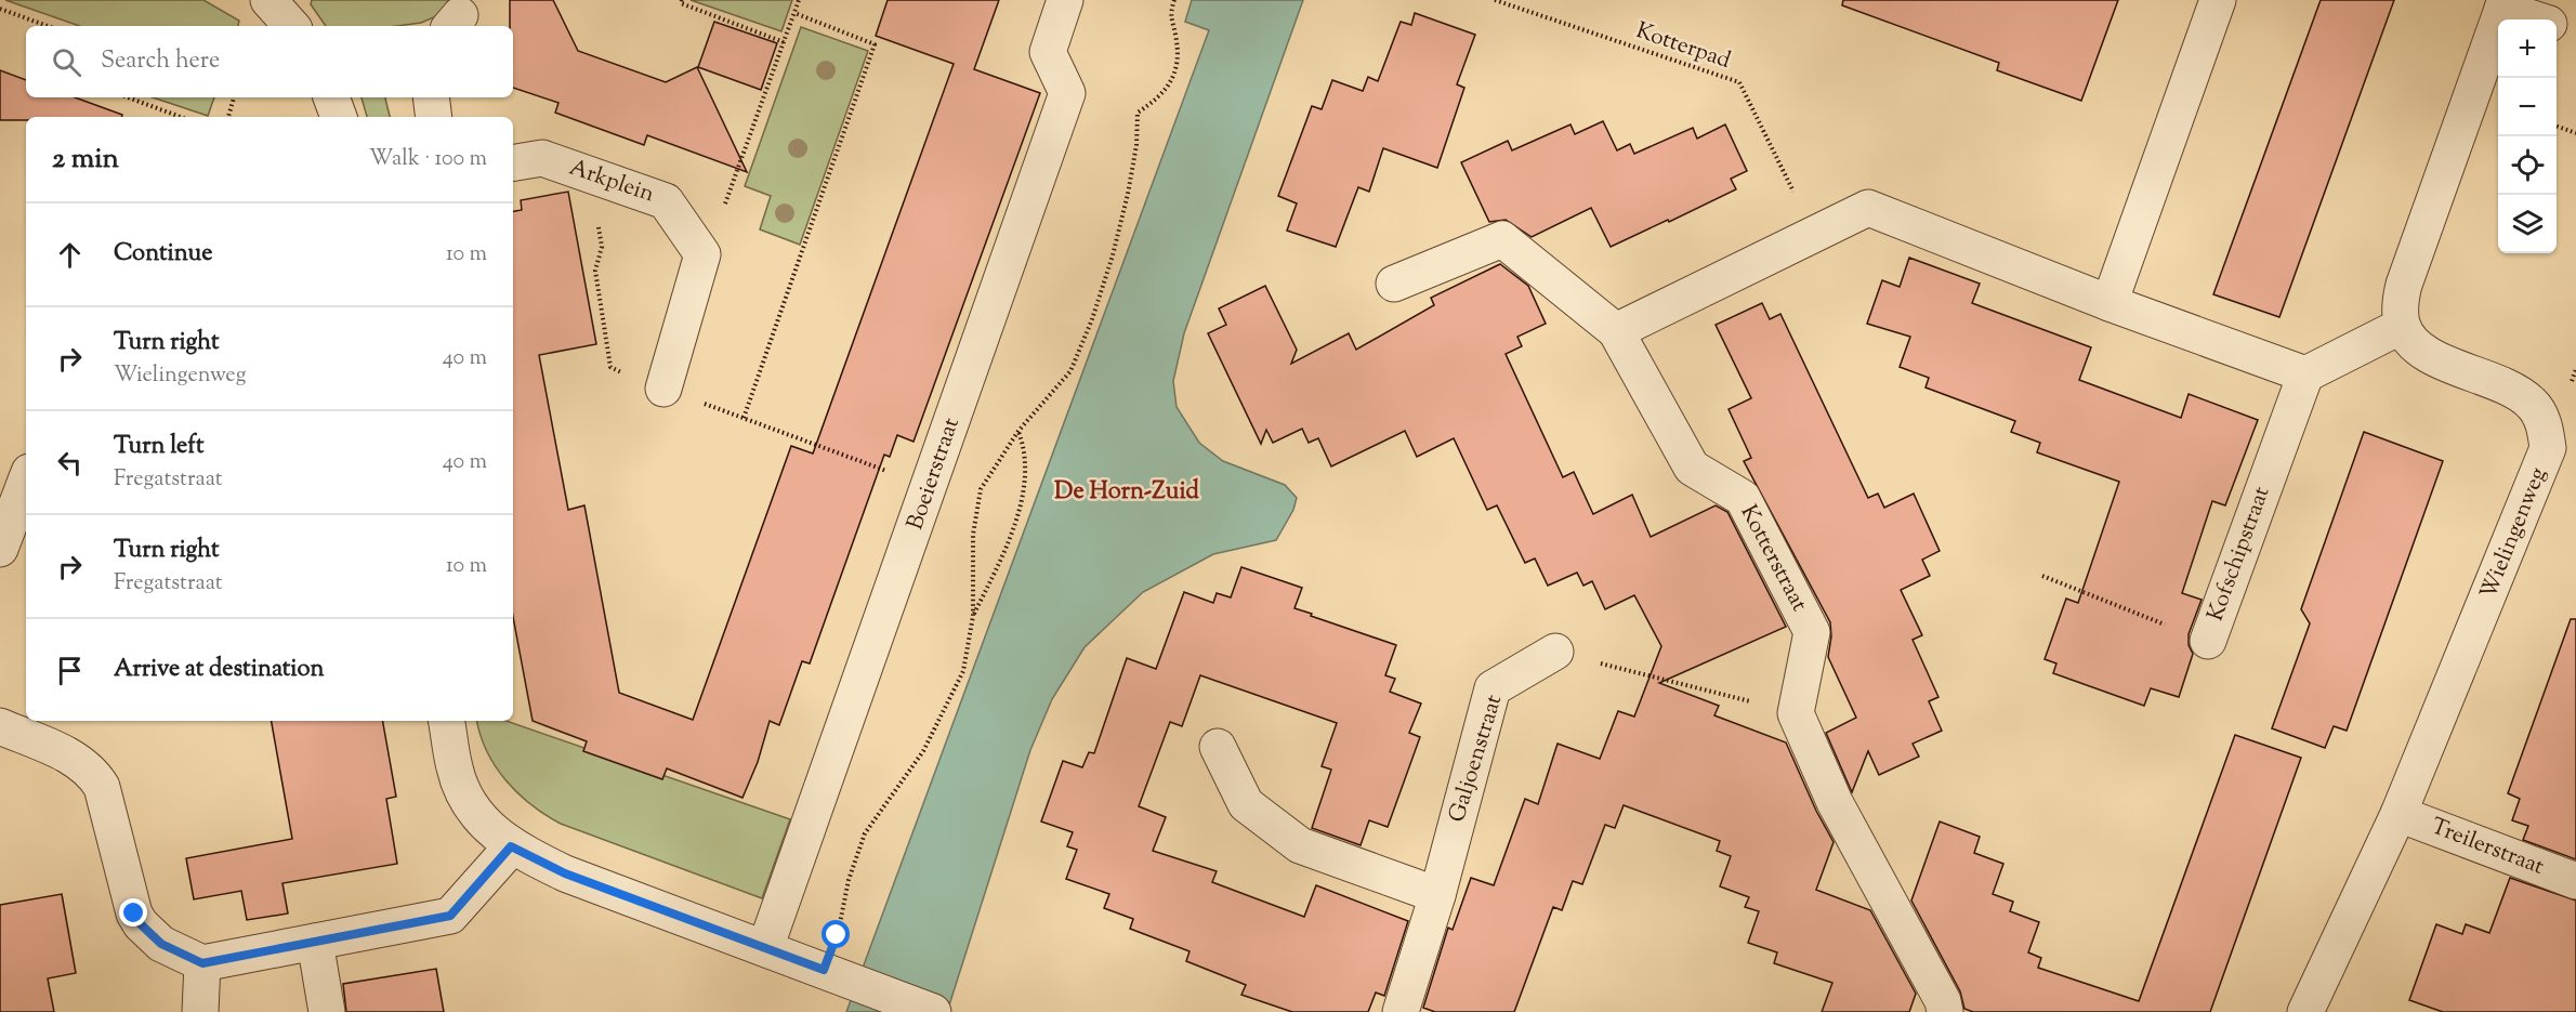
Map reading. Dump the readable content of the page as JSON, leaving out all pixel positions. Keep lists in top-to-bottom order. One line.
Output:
{"streets":{"street":["Arkplein","Boeierstraat","Wielingenweg","Kofschipstraat","Kotterstraat","Galjoenstraat","Treilerstraat"],"path":["Kotterpad"]},"crossings":[["Wielingenweg","Treilerstraat"]],"districts":["De Horn-Zuid"],"page":{"map_buttons":["+","−"],"search":"Search here","heading":["2 min","Walk · 100 m"],"list":[["Continue","10 m"],["Turn right","Wielingenweg","40 m"],["Turn left","Fregatstraat","40 m"],["Turn right","Fregatstraat","10 m"],"Arrive at destination"]}}
